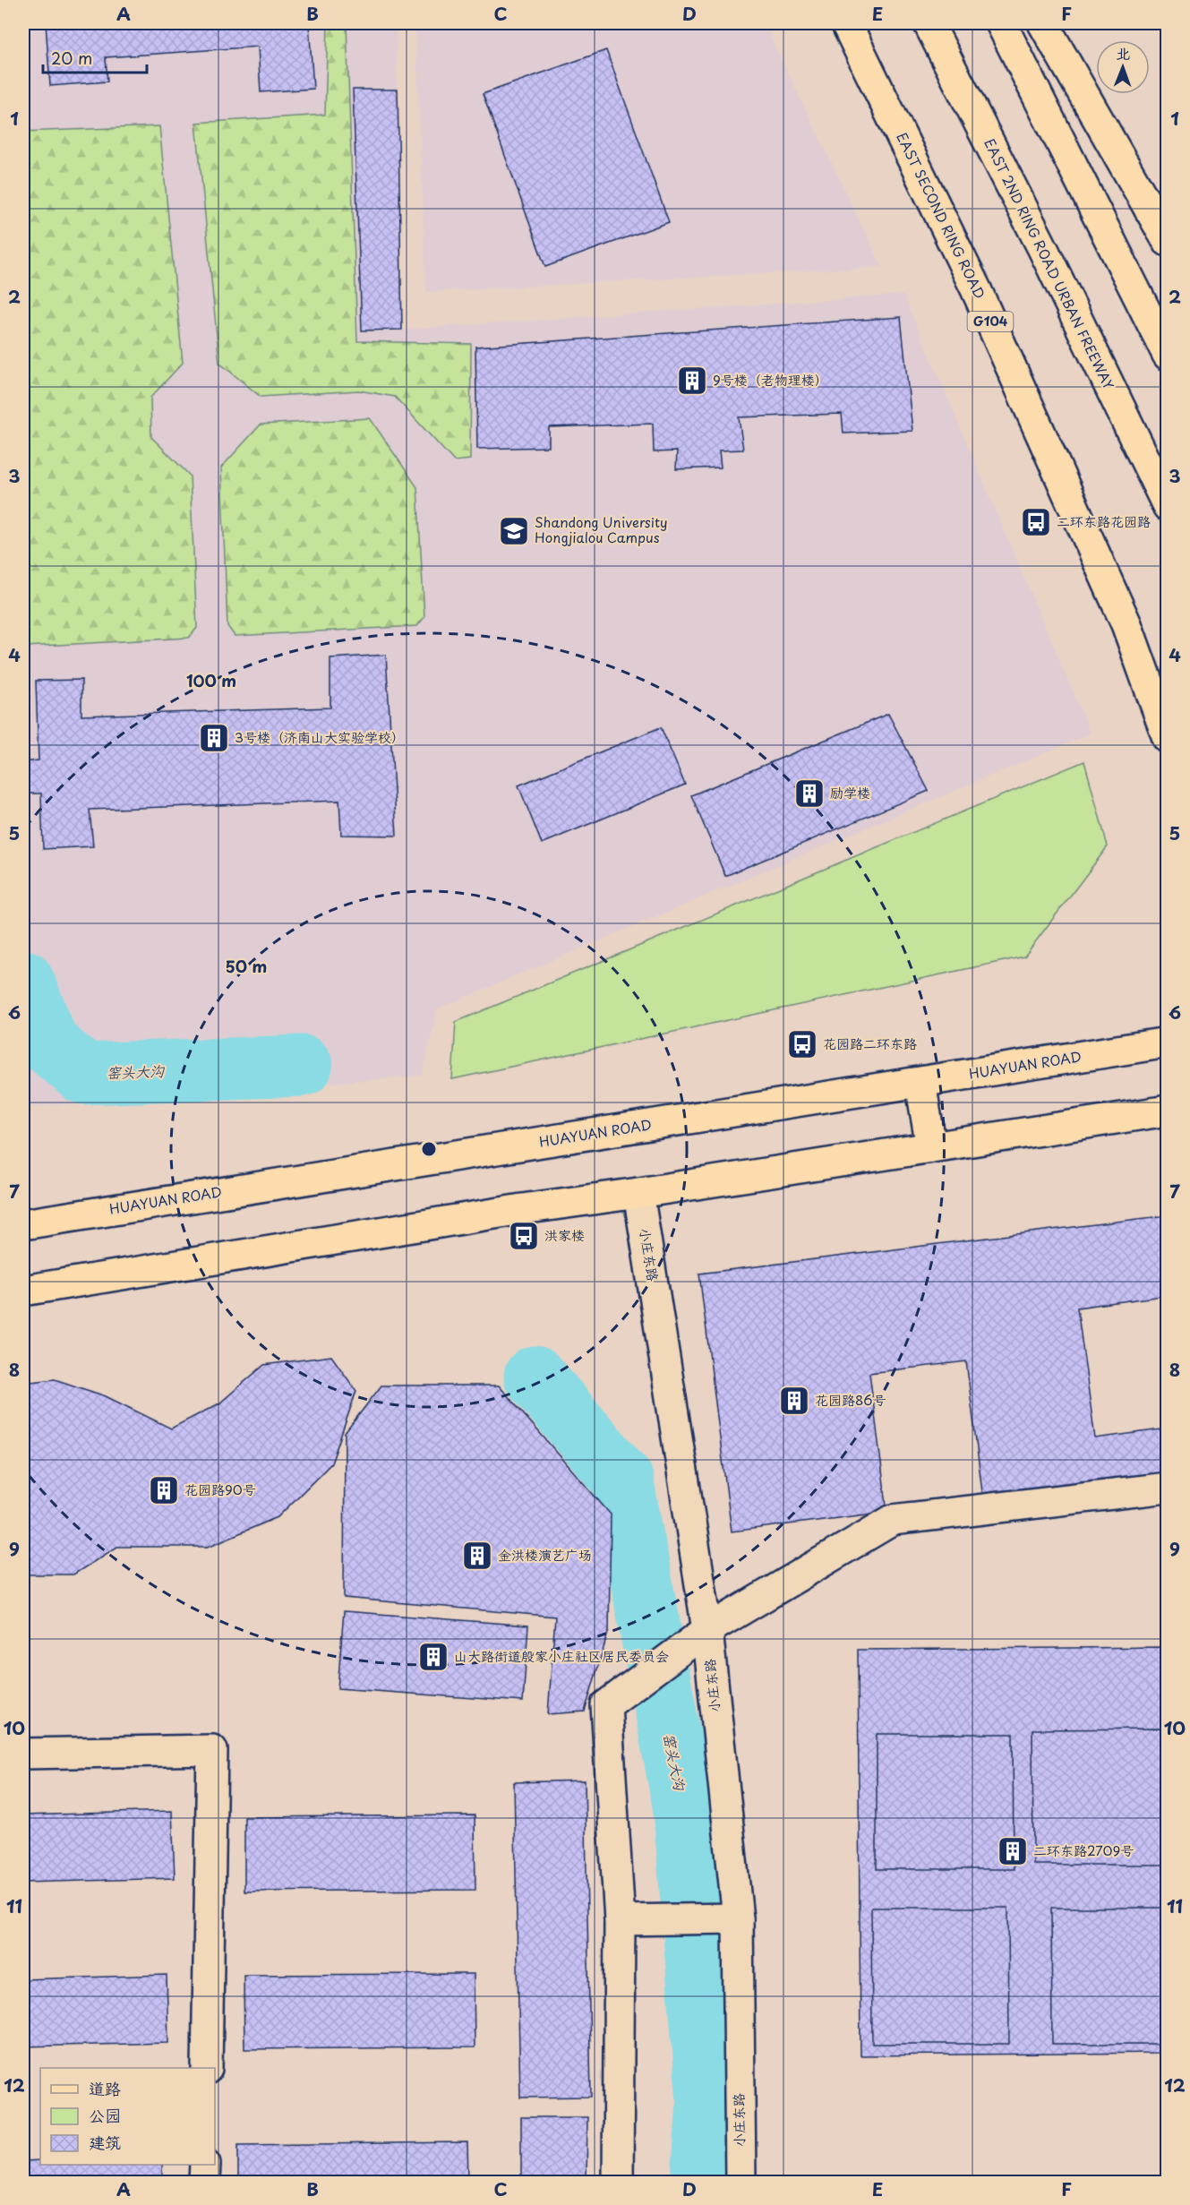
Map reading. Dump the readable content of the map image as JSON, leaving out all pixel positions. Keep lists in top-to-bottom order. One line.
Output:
{"streets":{"main road":["EAST SECOND RING ROAD","EAST 2ND RING ROAD URBAN FREEWAY","G104","HUAYUAN ROAD"],"street":["小庄东路"]},"water":["窑头大沟"],"places":{"building":["9号楼（老物理楼）","3号楼（济南山大实验学校）","励学楼","花园路86号","花园路90号","金洪楼演艺广场","山大路街道殷家小庄社区居民委员会","二环东路2709号"],"bus stop":["二环东路花园路","花园路二环东路","洪家楼"],"school or university":["Shandong University Hongjialou Campus"]},"legend":["道路","公园","建筑"],"scale_bar":"20 m","north":"top","grid":{"columns":["A","B","C","D","E","F"],"rows":["1","2","3","4","5","6","7","8","9","10","11","12"]},"rings":["100 m","50 m"]}
